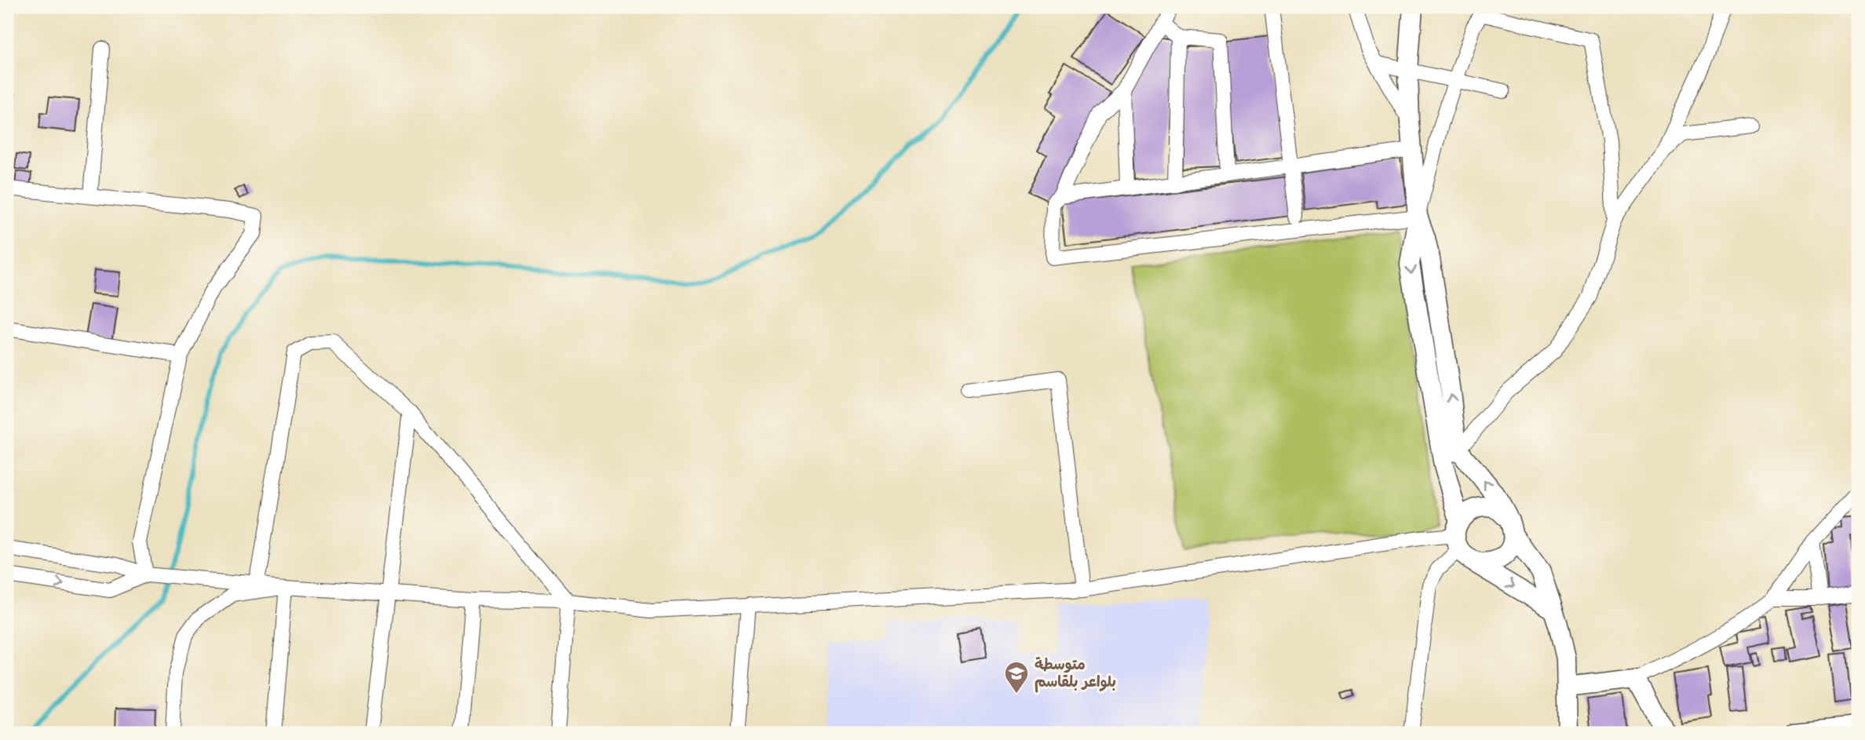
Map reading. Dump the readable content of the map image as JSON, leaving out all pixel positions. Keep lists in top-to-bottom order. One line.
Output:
{"places":{"school or university":["متوسطة بلواعر بلقاسم"]}}
